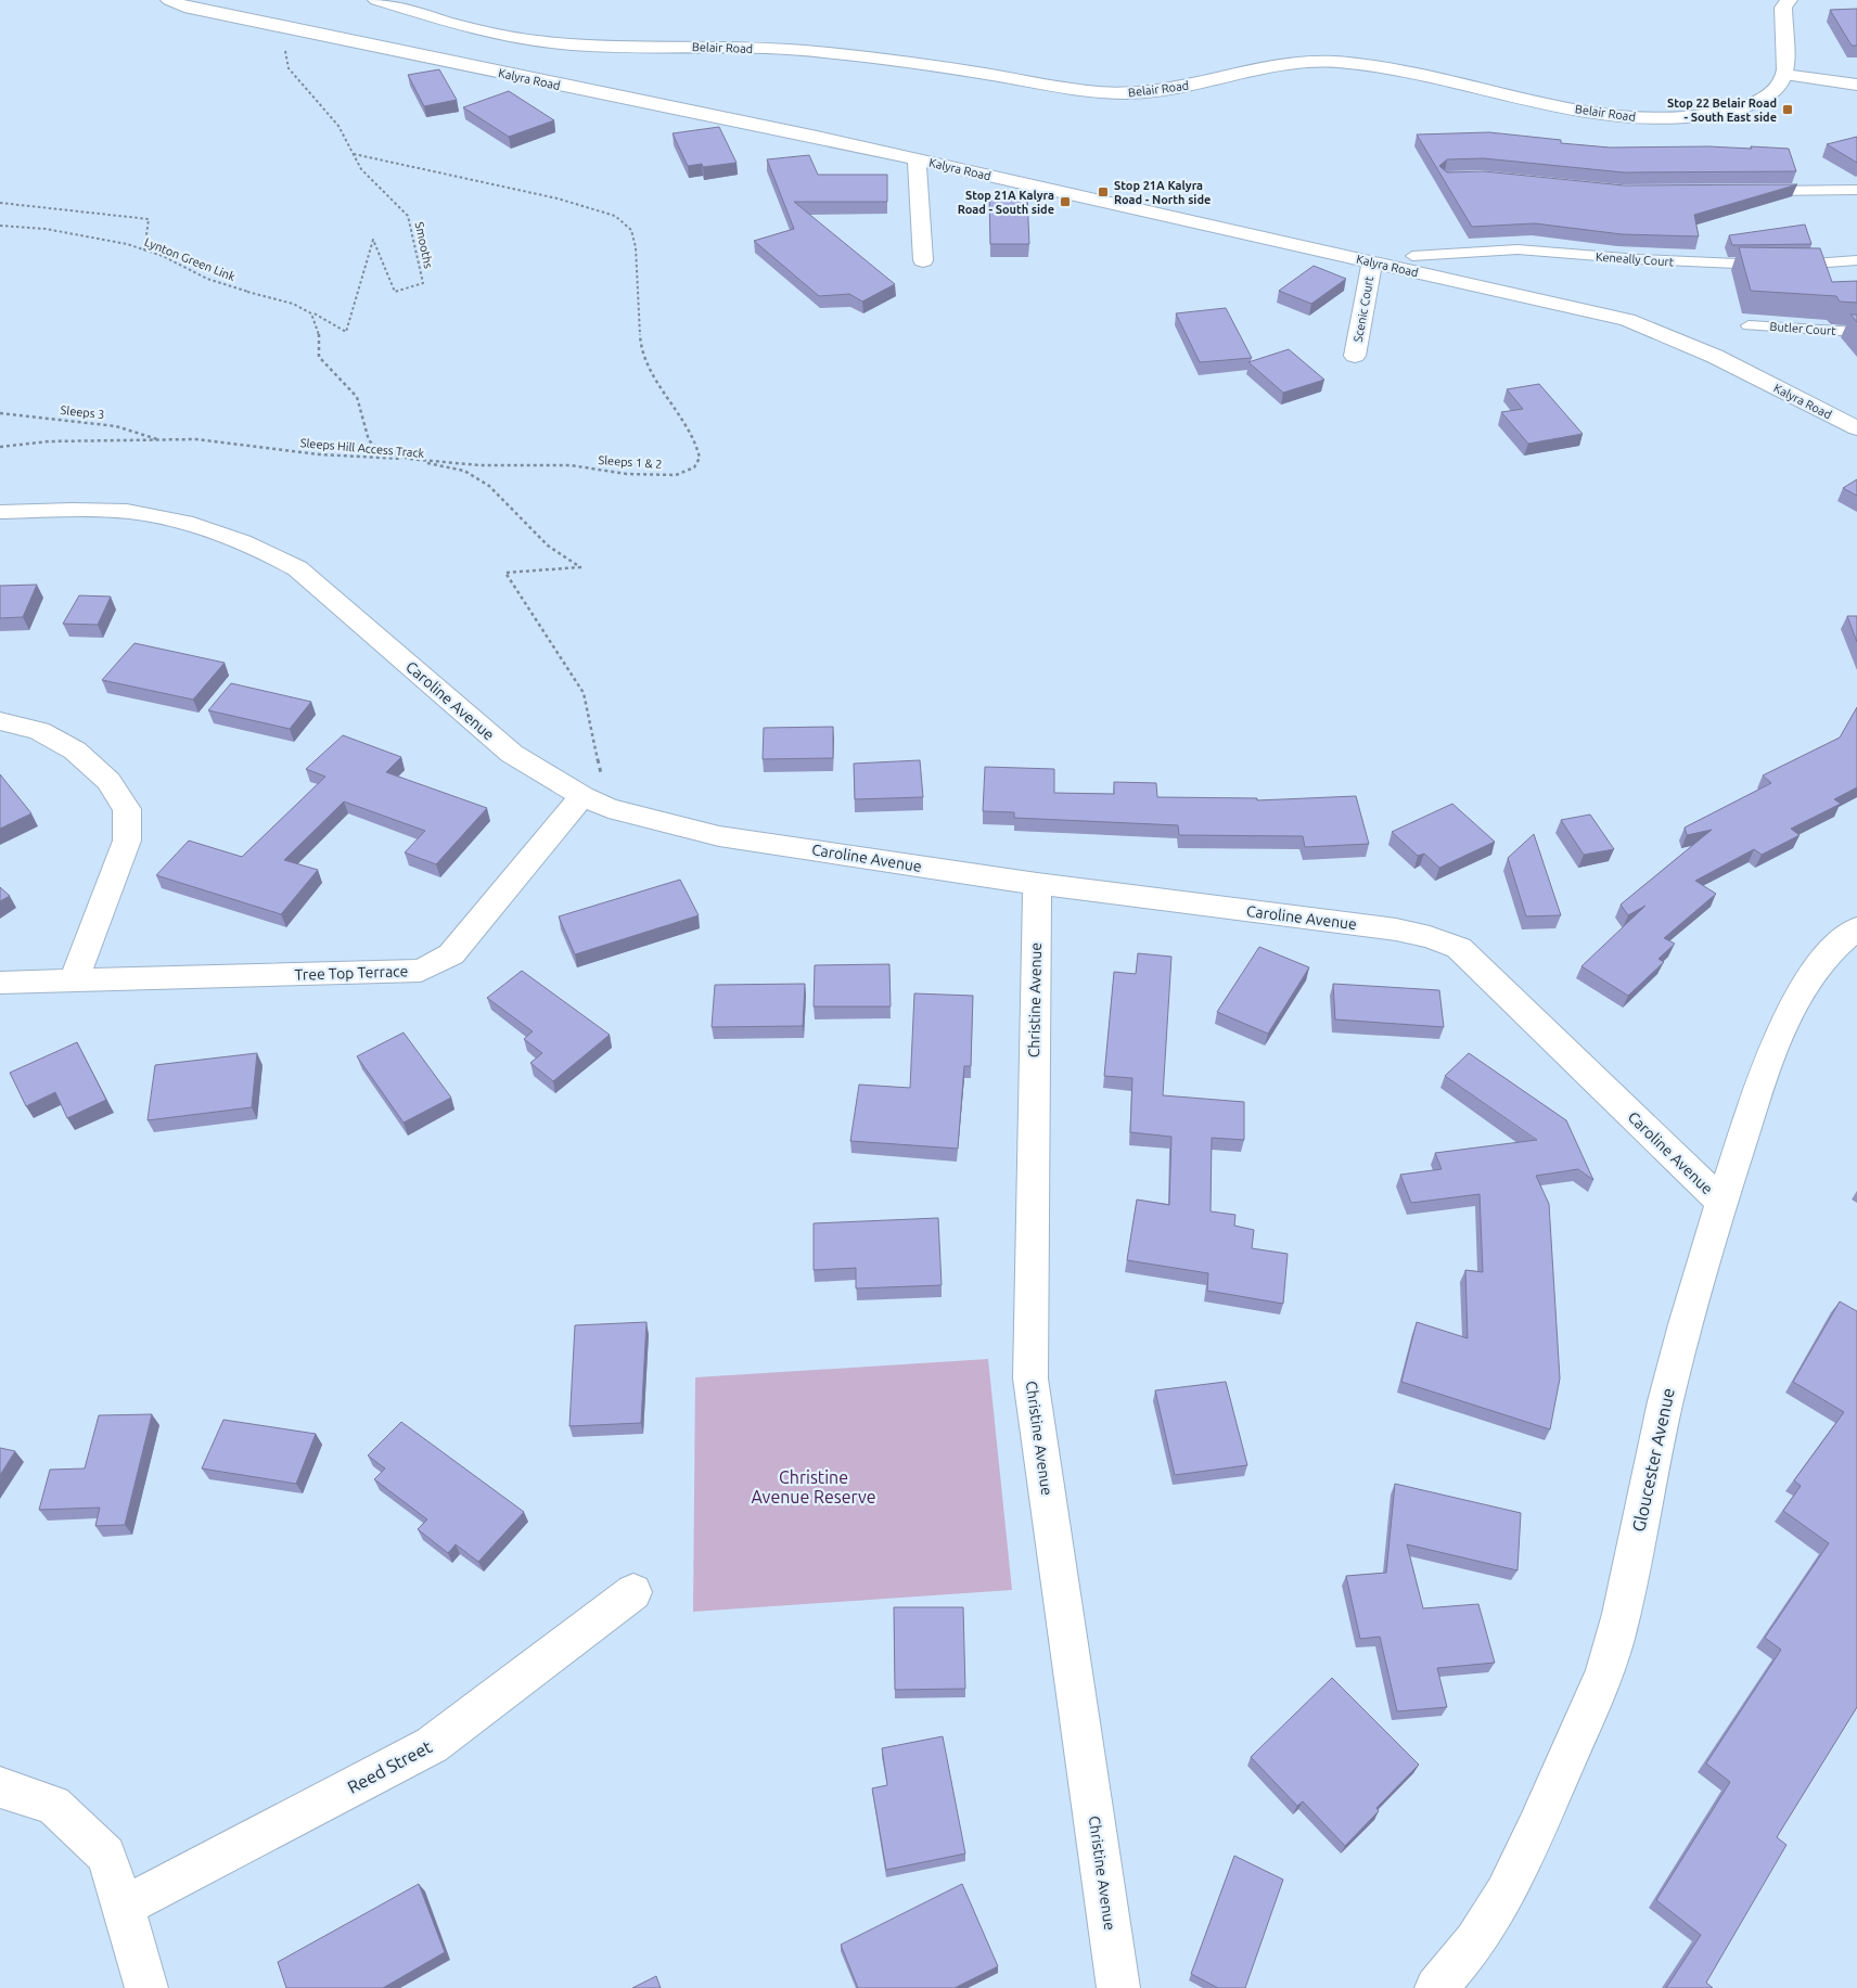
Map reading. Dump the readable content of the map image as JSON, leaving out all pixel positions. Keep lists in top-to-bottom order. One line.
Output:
{"streets":{"street":["Belair Road","Kalyra Road","Scenic Court","Caroline Avenue","Tree Top Terrace","Christine Avenue","Gloucester Avenue","Reed Street"],"lane":["Keneally Court","Butler Court"],"path":["Smooths","Lynton Green Link","Sleeps 3","Sleeps Hill Access Track","Sleeps 1 & 2"]},"crossings":[["Kalyra Road","Smooths"],["Kalyra Road","Scenic Court"],["Smooths","Lynton Green Link"],["Smooths","Sleeps 1 & 2"],["Lynton Green Link","Sleeps 1 & 2"],["Sleeps 3","Sleeps Hill Access Track"],["Sleeps Hill Access Track","Sleeps 1 & 2"],["Sleeps Hill Access Track","Caroline Avenue"],["Sleeps Hill Access Track","Tree Top Terrace"],["Caroline Avenue","Tree Top Terrace"],["Caroline Avenue","Christine Avenue"],["Caroline Avenue","Gloucester Avenue"]],"parks":["Christine Avenue Reserve"],"places":{"transit":["Stop 22 Belair Road - South East side","Stop 21A Kalyra Road - North side","Stop 21A Kalyra Road - South side"]}}
